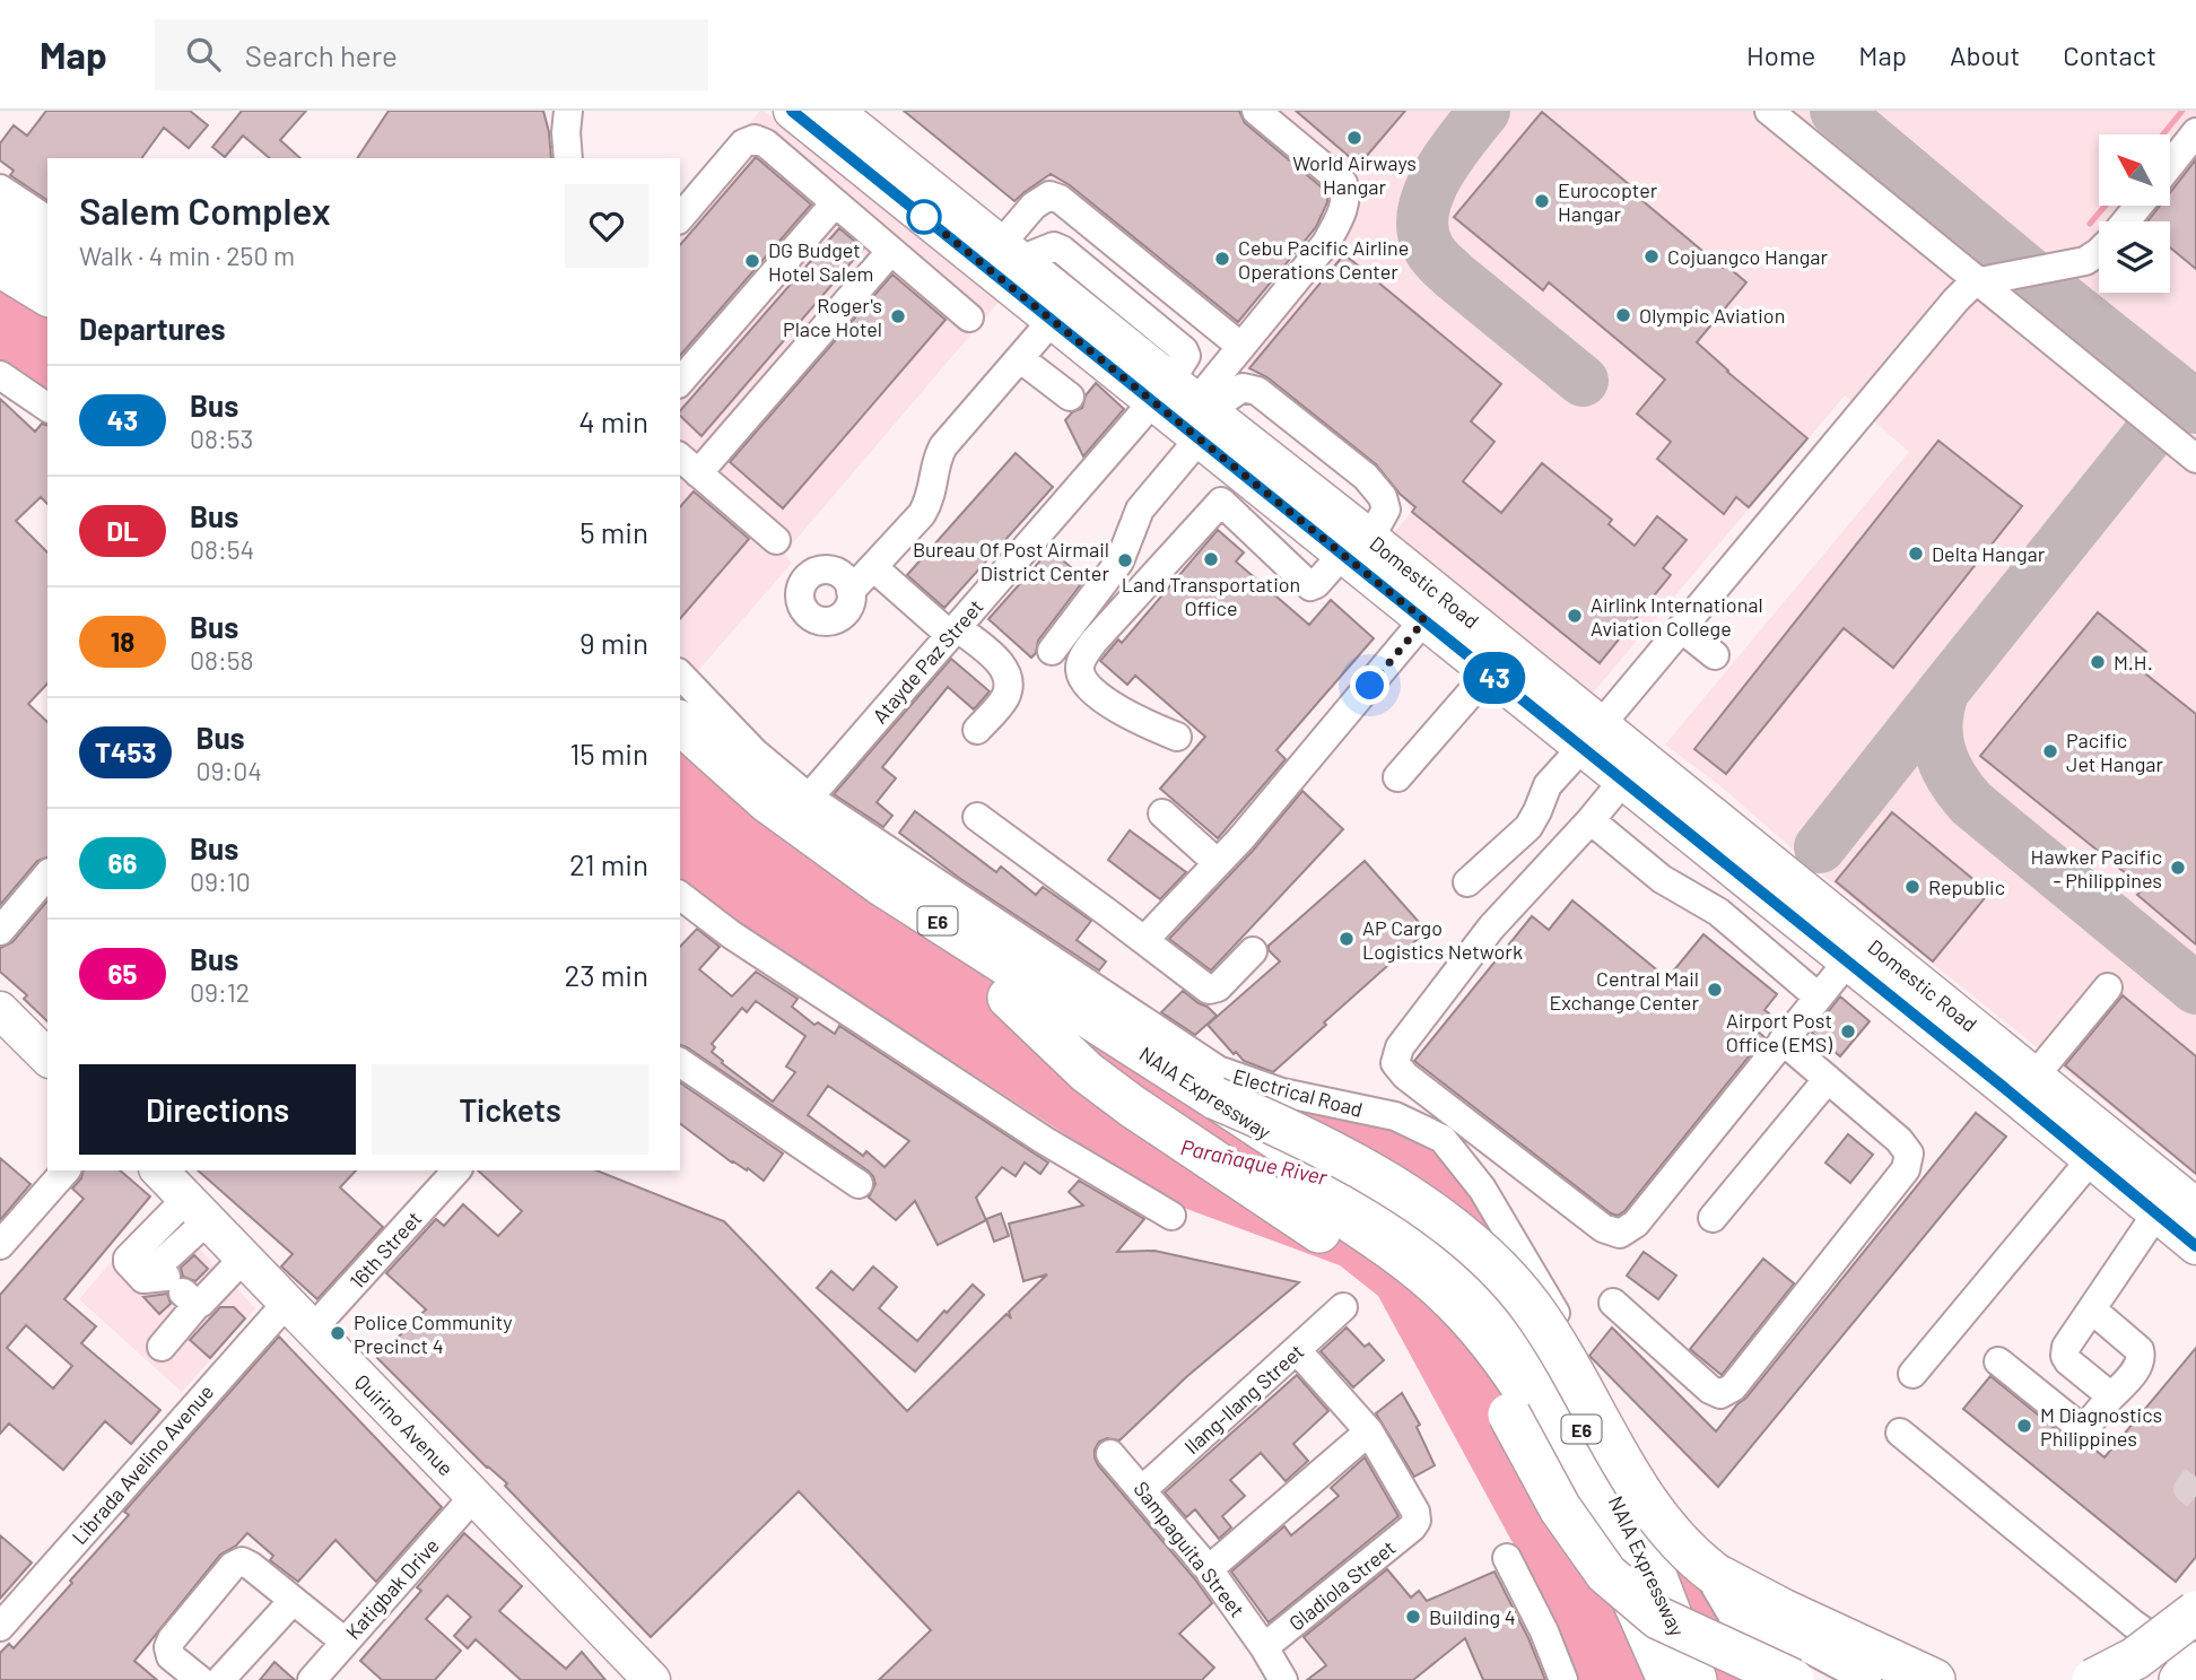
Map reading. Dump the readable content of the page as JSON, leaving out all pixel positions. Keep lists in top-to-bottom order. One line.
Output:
{"streets":{"highway":["E6","NAIA Expressway"],"main road":["Domestic Road","Quirino Avenue"],"street":["Atayde Paz Street","Electrical Road","16th Street","Ilang-Ilang Street","Librada Avelino Avenue","Sampaguita Street","Gladiola Street","Katigbak Drive"]},"crossings":[["Domestic Road","Atayde Paz Street"],["Atayde Paz Street","Electrical Road"],["16th Street","Quirino Avenue"],["Ilang-Ilang Street","Sampaguita Street"],["Quirino Avenue","Librada Avelino Avenue"],["Quirino Avenue","Katigbak Drive"],["Sampaguita Street","Gladiola Street"]],"water":["Parañaque River"],"places":["World Airways Hangar","Eurocopter Hangar","Cojuangco Hangar","Cebu Pacific Airline Operations Center","DG Budget Hotel Salem","Olympic Aviation","Roger's Place Hotel","Delta Hangar","Land Transportation Office","Bureau Of Post Airmail District Center","Airlink International Aviation College","M.H.","Pacific Jet Hangar","Hawker Pacific - Philippines","Republic","AP Cargo Logistics Network","Central Mail Exchange Center","Airport Post Office (EMS)","Police Community Precinct 4","M Diagnostics Philippines","Building 4"],"lines":["bus line 43"],"north":"top left","page":{"header":"Map","search":"Search here","nav":["Home","Map","About","Contact"],"on_map":"43","heading":[["Salem Complex","Walk · 4 min · 250 m"],"Departures"],"list":[{"mark":"43","name":"Bus","note":"08:53","value":"4 min"},{"mark":"DL","name":"Bus","note":"08:54","value":"5 min"},{"mark":"18","name":"Bus","note":"08:58","value":"9 min"},{"mark":"T453","name":"Bus","note":"09:04","value":"15 min"},{"mark":"66","name":"Bus","note":"09:10","value":"21 min"},{"mark":"65","name":"Bus","note":"09:12","value":"23 min"}],"buttons":["Directions","Tickets"]}}
